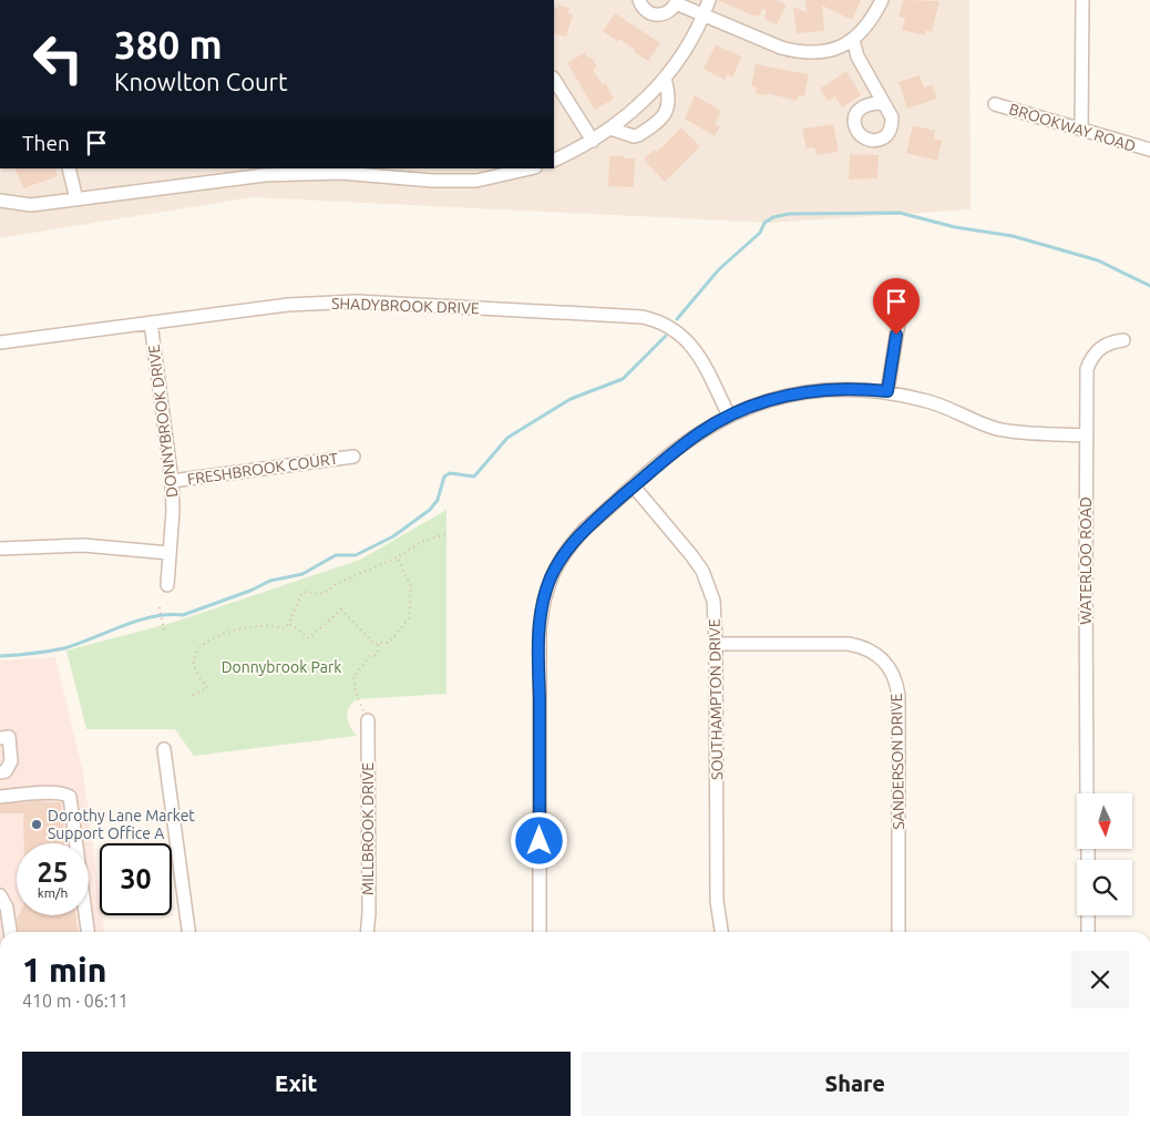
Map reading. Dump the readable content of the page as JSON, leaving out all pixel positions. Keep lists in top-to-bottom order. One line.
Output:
{"streets":{"street":["BROOKWAY ROAD","SHADYBROOK DRIVE","DONNYBROOK DRIVE","FRESHBROOK COURT","WATERLOO ROAD","SOUTHAMPTON DRIVE","SANDERSON DRIVE","MILLBROOK DRIVE"]},"crossings":[["SHADYBROOK DRIVE","DONNYBROOK DRIVE"],["DONNYBROOK DRIVE","FRESHBROOK COURT"],["SOUTHAMPTON DRIVE","SANDERSON DRIVE"]],"parks":["Donnybrook Park"],"places":["Dorothy Lane Market Support Office A"],"north":"bottom","page":{"turn":["380 m","Knowlton Court"],"then":"Then","speed":"25 km/h","limit":"30","heading":["1 min","410 m · 06:11"],"buttons":["Exit","Share"]}}
